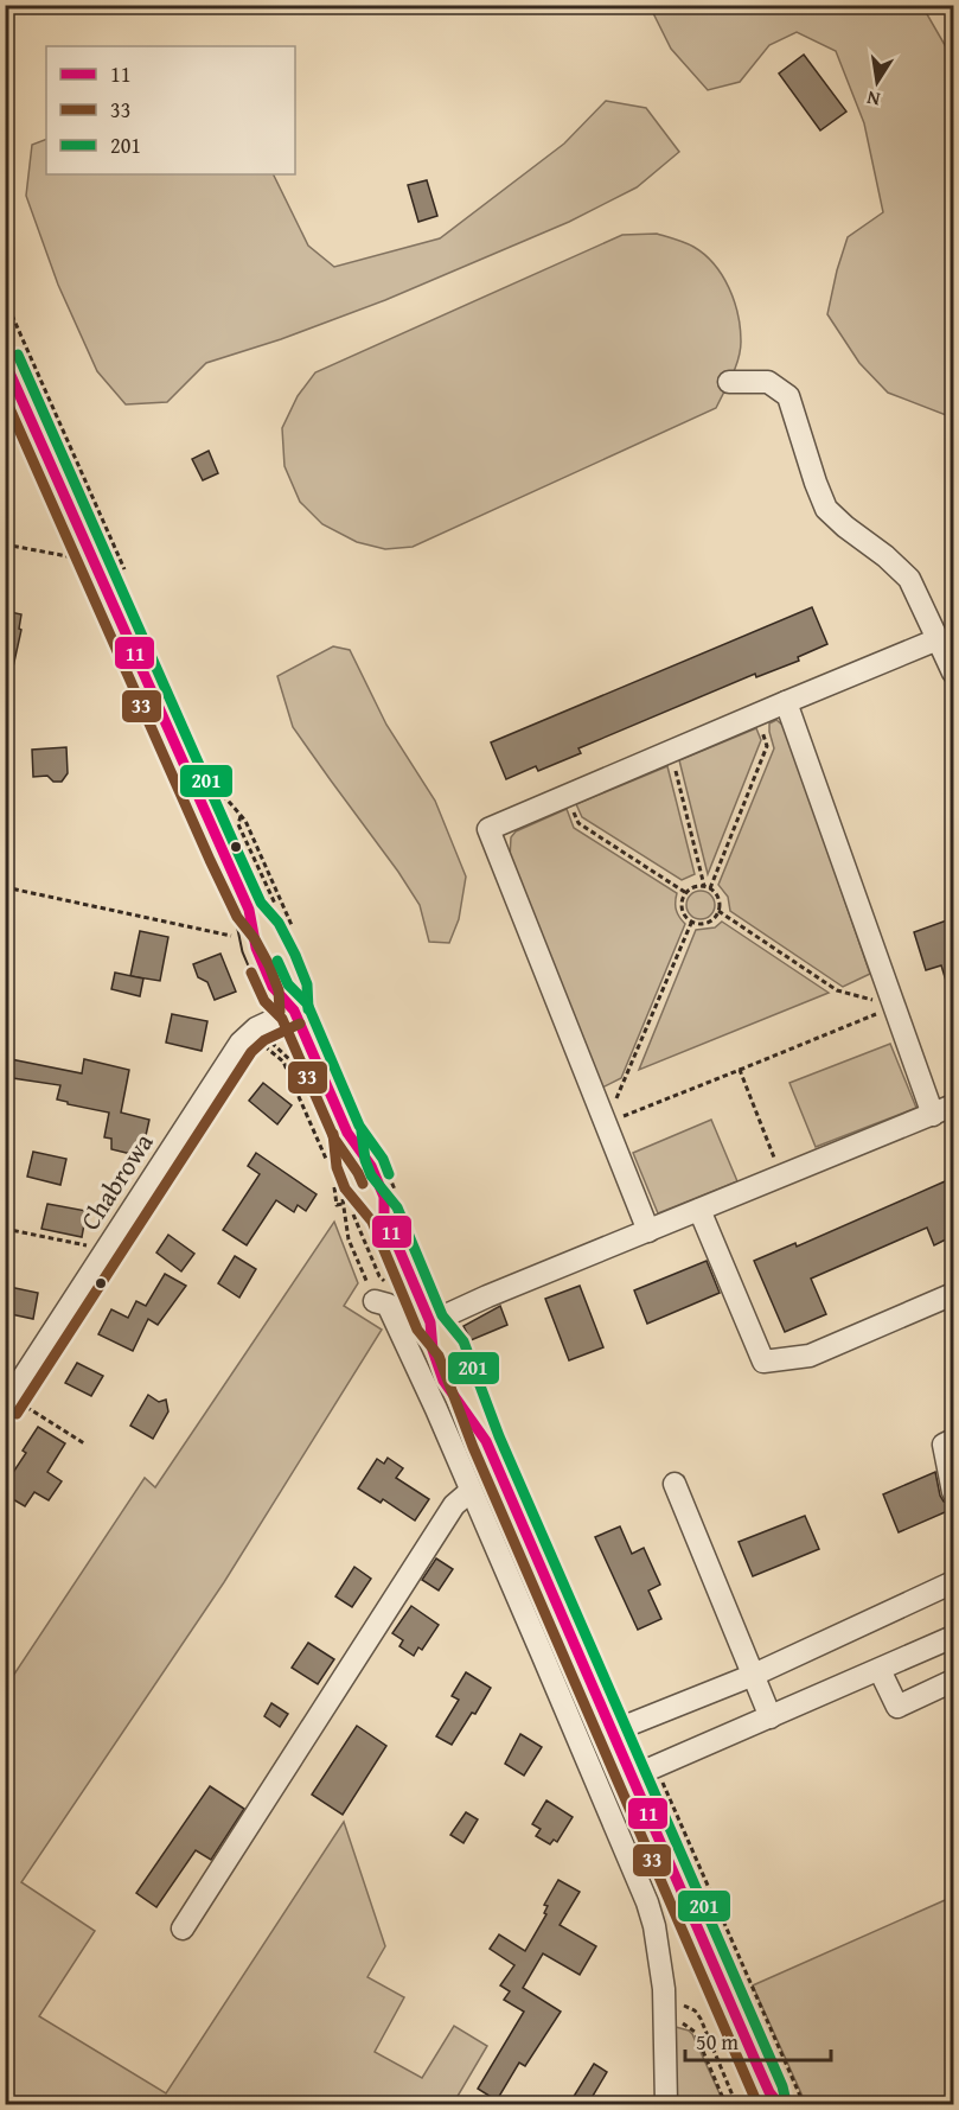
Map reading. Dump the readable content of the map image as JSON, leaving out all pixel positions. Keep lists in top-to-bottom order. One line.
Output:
{"streets":{"street":["Chabrowa"]},"lines":["transit line 201","transit line 11","transit line 33"],"legend":["11","33","201"],"scale_bar":"50 m","north":"bottom"}
